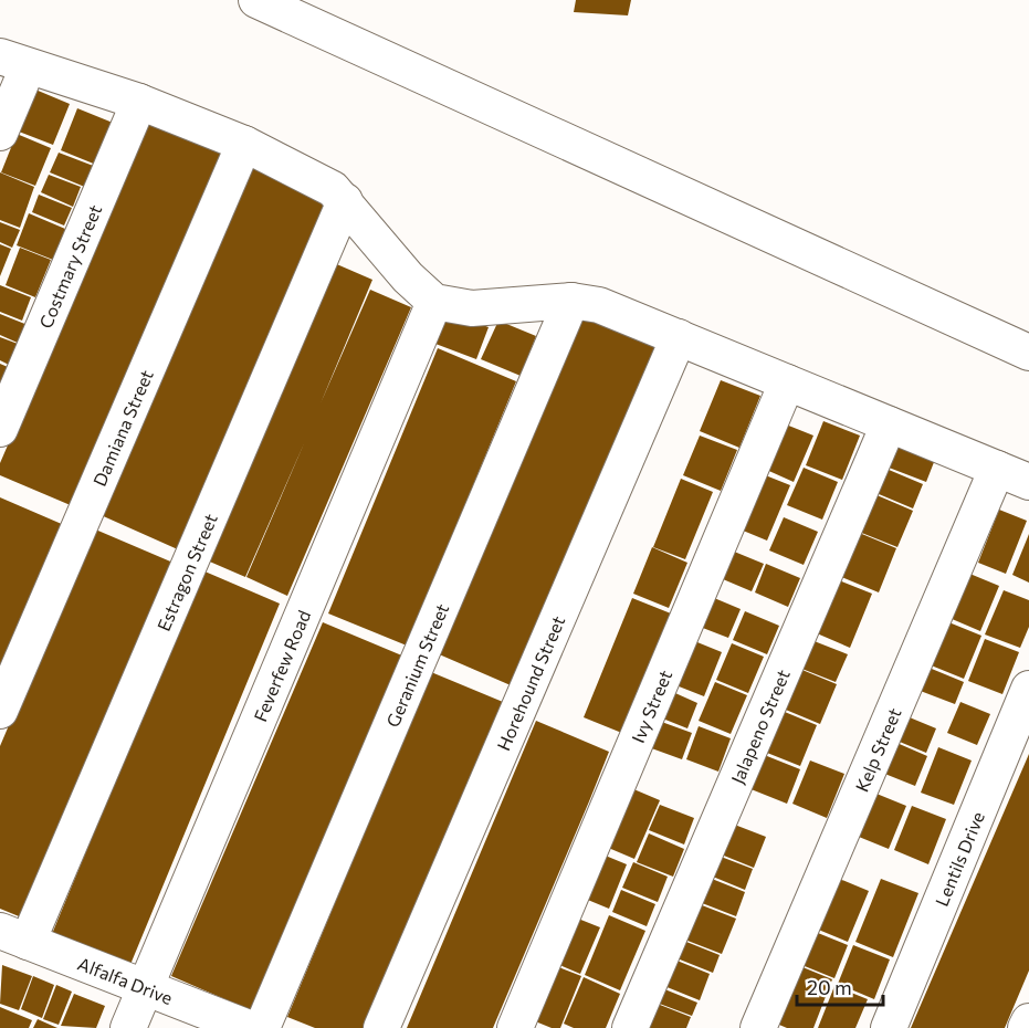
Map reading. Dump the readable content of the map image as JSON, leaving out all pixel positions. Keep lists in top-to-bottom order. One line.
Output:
{"streets":{"street":["Costmary Street","Damiana Street","Estragon Street","Geranium Street","Feverfew Road","Horehound Street","Ivy Street","Jalapeno Street","Kelp Street","Lentils Drive","Alfalfa Drive"]},"crossings":[["Estragon Street","Alfalfa Drive"],["Feverfew Road","Alfalfa Drive"]],"scale_bar":"20 m"}
